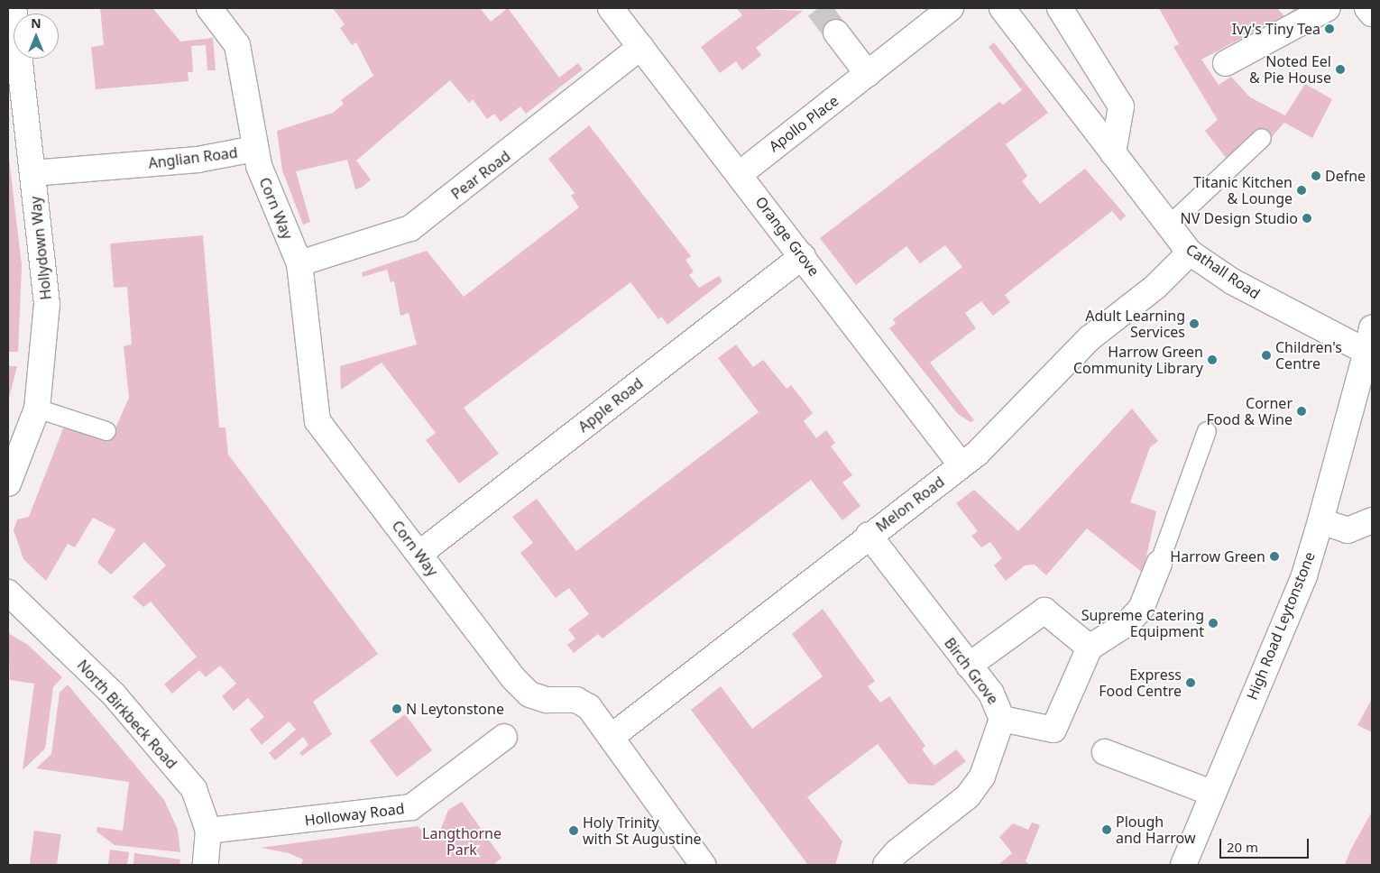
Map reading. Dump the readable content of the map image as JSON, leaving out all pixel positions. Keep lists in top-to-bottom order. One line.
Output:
{"streets":{"street":["Apollo Place","Anglian Road","Pear Road","Corn Way","Orange Grove","Hollydown Way","Cathall Road","Apple Road","Melon Road","High Road Leytonstone","Birch Grove","North Birkbeck Road","Holloway Road"]},"crossings":[["Apollo Place","Orange Grove"],["Anglian Road","Corn Way"],["Anglian Road","Hollydown Way"],["Pear Road","Corn Way"],["Pear Road","Orange Grove"],["Corn Way","Apple Road"],["Corn Way","Melon Road"],["Orange Grove","Apple Road"],["Orange Grove","Melon Road"],["Cathall Road","Melon Road"],["Cathall Road","High Road Leytonstone"],["Melon Road","Birch Grove"],["North Birkbeck Road","Holloway Road"]],"parks":["Langthorne Park"],"places":["Ivy's Tiny Tea","Noted Eel & Pie House","Defne","Titanic Kitchen & Lounge","NV Design Studio","Adult Learning Services","Children's Centre","Harrow Green Community Library","Corner Food & Wine","Harrow Green","Supreme Catering Equipment","Express Food Centre","N Leytonstone","Plough and Harrow","Holy Trinity with St Augustine"],"scale_bar":"20 m","north":"top"}
